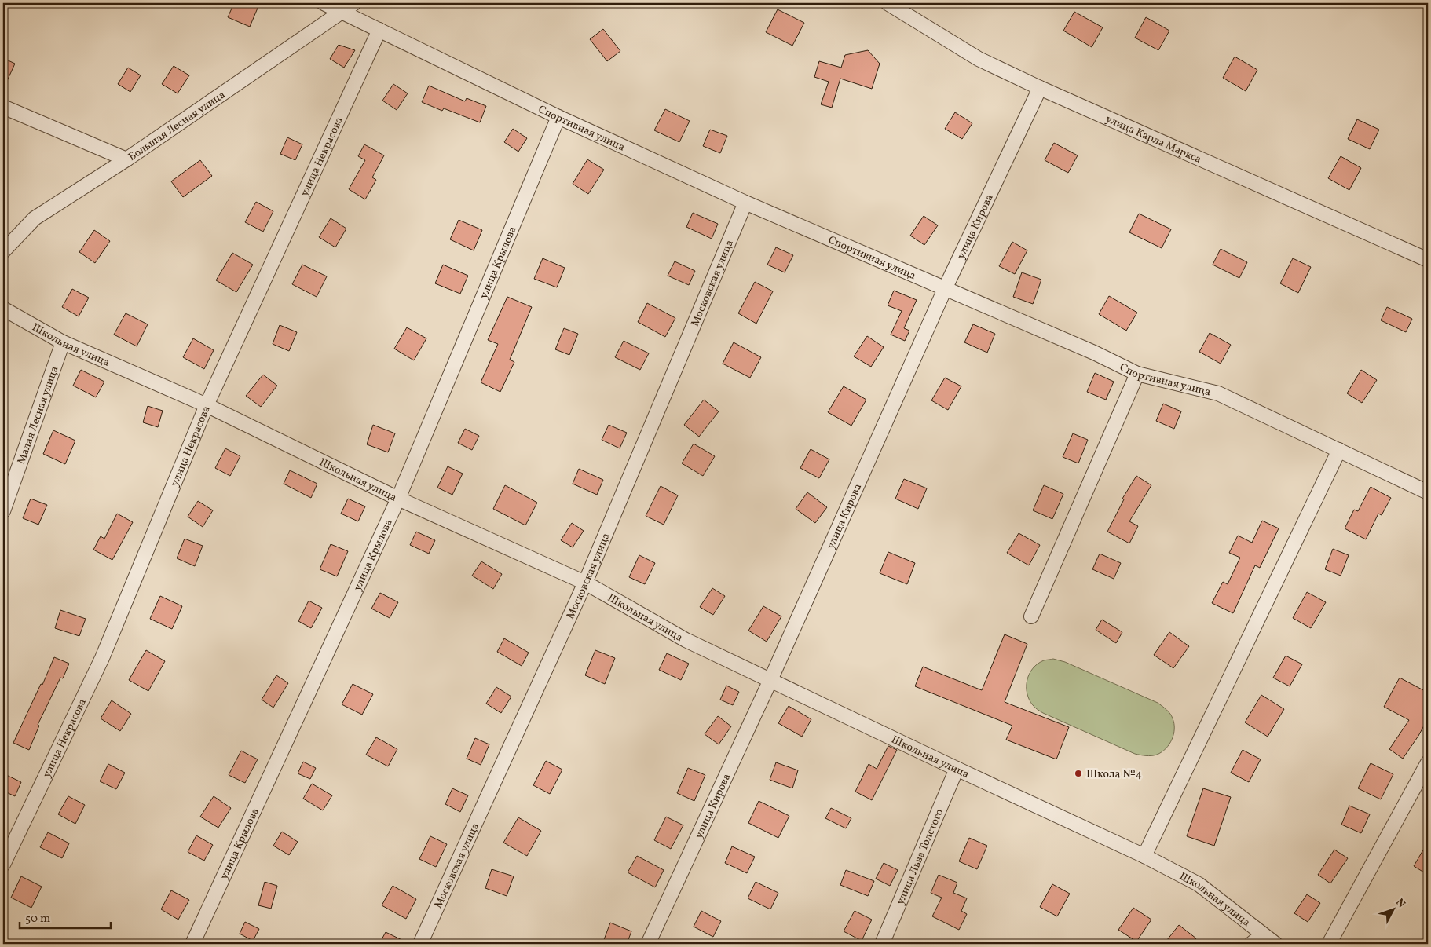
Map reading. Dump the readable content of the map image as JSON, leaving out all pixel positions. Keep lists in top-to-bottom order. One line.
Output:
{"streets":{"street":["Большая Лесная улица","Спортивная улица","улица Карла Маркса","улица Некрасова","улица Кирова","улица Крылова","Московская улица","Школьная улица","Малая Лесная улица","улица Льва Толстого"]},"crossings":[["Большая Лесная улица","Спортивная улица"],["Спортивная улица","улица Некрасова"],["Спортивная улица","улица Кирова"],["Спортивная улица","улица Крылова"],["Спортивная улица","Московская улица"],["улица Карла Маркса","улица Кирова"],["улица Некрасова","Школьная улица"],["улица Кирова","Школьная улица"],["улица Крылова","Школьная улица"],["Московская улица","Школьная улица"],["Школьная улица","Малая Лесная улица"],["Школьная улица","улица Льва Толстого"]],"places":["Школа №4"],"scale_bar":"50 m","north":"top right"}
